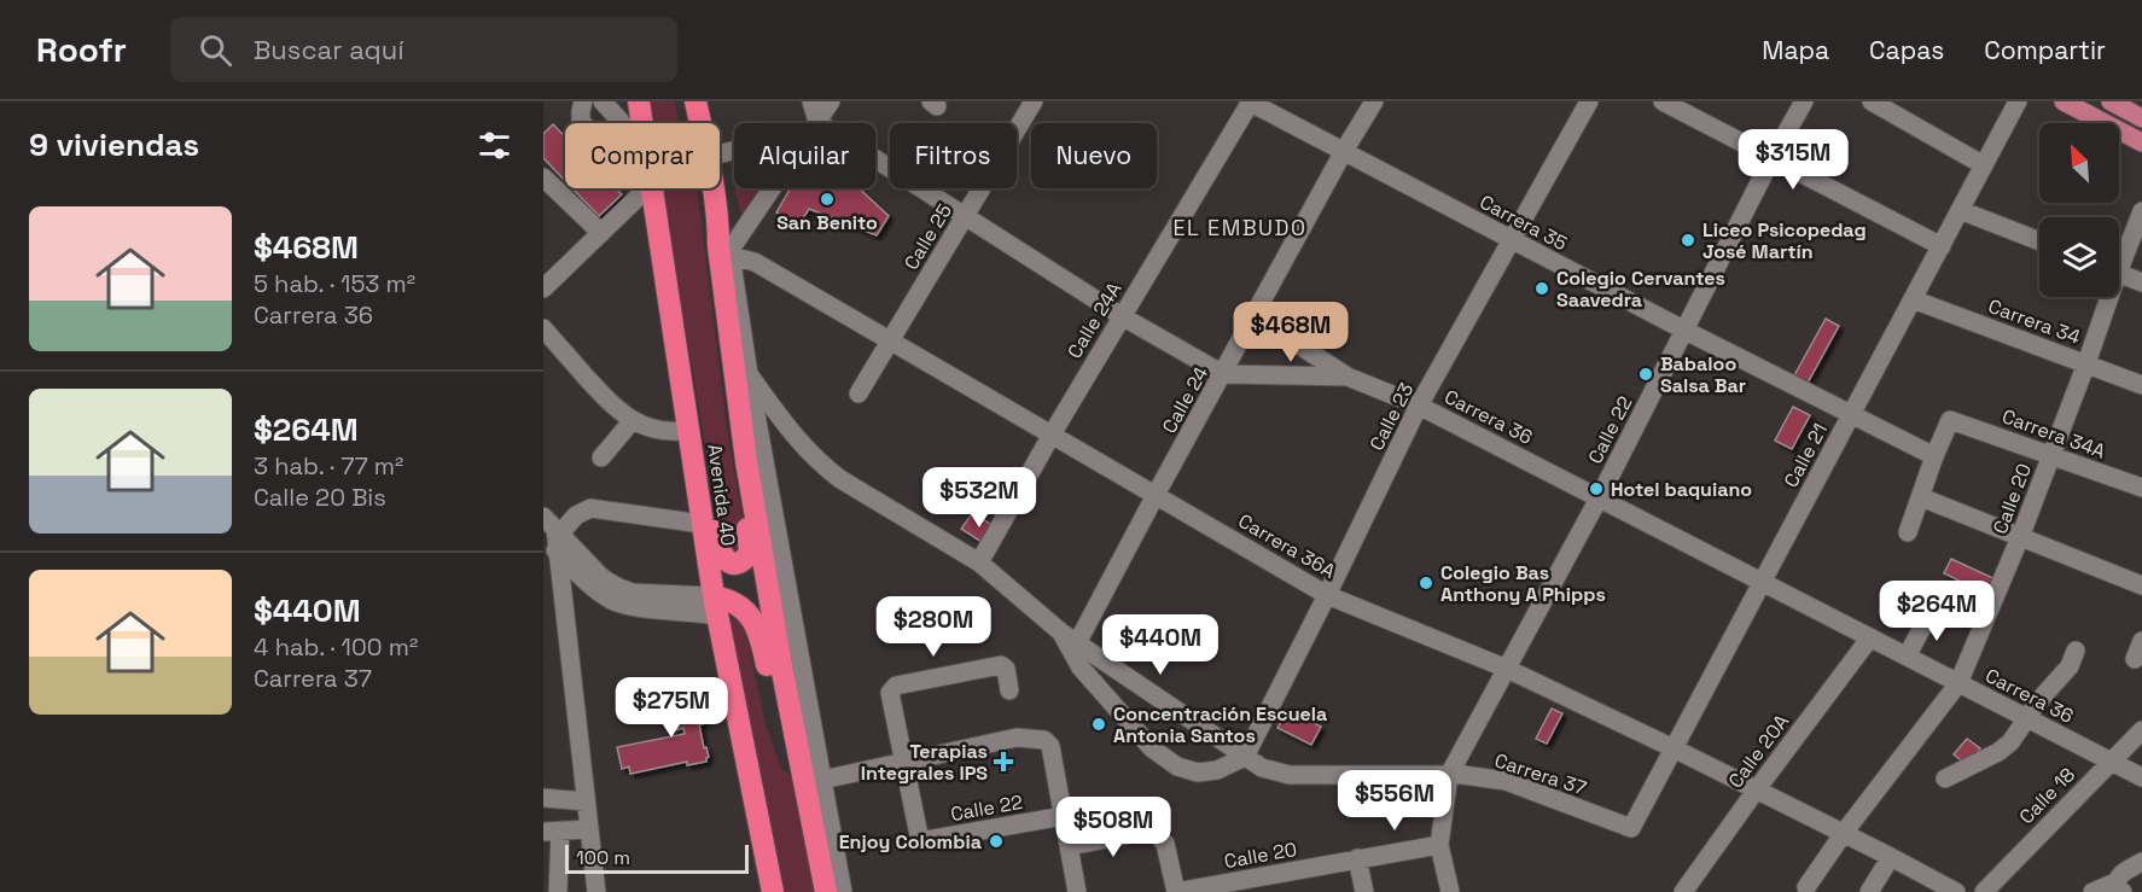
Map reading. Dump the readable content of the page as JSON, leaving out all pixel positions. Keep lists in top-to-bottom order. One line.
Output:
{"streets":{"highway":["Avenida 40"],"street":["Carrera 35","Calle 25","Calle 24A","Carrera 34","Calle 24","Calle 23","Carrera 36","Calle 22","Carrera 34A","Calle 21","Calle 20","Carrera 36A","Calle 20A","Carrera 37","Calle 18"]},"crossings":[["Carrera 35","Calle 24A"],["Carrera 35","Calle 24"],["Carrera 35","Calle 23"],["Carrera 35","Calle 22"],["Carrera 35","Carrera 34A"],["Carrera 35","Calle 21"],["Calle 25","Carrera 36"],["Calle 25","Carrera 36A"],["Calle 24A","Carrera 36"],["Calle 24A","Carrera 36A"],["Calle 24A","Carrera 37"],["Carrera 34","Calle 21"],["Carrera 34","Calle 20"],["Calle 24","Carrera 36"],["Calle 24","Carrera 36A"],["Calle 24","Carrera 37"],["Calle 23","Carrera 36"],["Calle 23","Carrera 36A"],["Calle 23","Carrera 37"],["Carrera 36","Calle 22"],["Carrera 36","Calle 21"],["Carrera 36","Calle 20"],["Carrera 36","Calle 20A"],["Carrera 36","Calle 18"],["Calle 22","Carrera 36A"],["Calle 22","Carrera 37"],["Carrera 34A","Calle 20"],["Calle 21","Carrera 36A"],["Calle 21","Carrera 37"],["Avenida 40","Carrera 36A"],["Avenida 40","Carrera 37"],["Calle 20","Carrera 36A"],["Carrera 36A","Calle 20A"]],"districts":["EL EMBUDO"],"places":{"other":["San Benito","Liceo Psicopedag José Martín","Colegio Cervantes Saavedra","Babaloo Salsa Bar","Hotel baquiano","Colegio Bas Anthony A Phipps","Concentración Escuela Antonia Santos","Enjoy Colombia"],"health":["Terapias Integrales IPS"]},"scale_bar":"100 m","north":"top left","page":{"header":"Roofr","search":"Buscar aquí","nav":["Mapa","Capas","Compartir"],"heading":"9 viviendas","chip":["Comprar","Alquilar","Filtros","Nuevo"],"price":["$315M","$468M","$532M","$264M","$280M","$440M","$275M","$556M","$508M"],"list":[{"name":"$468M","note":"5 hab. · 153 m² · Carrera 36"},{"name":"$264M","note":"3 hab. · 77 m² · Calle 20 Bis"},{"name":"$440M","note":"4 hab. · 100 m² · Carrera 37"}],"scale":"100 m"}}
